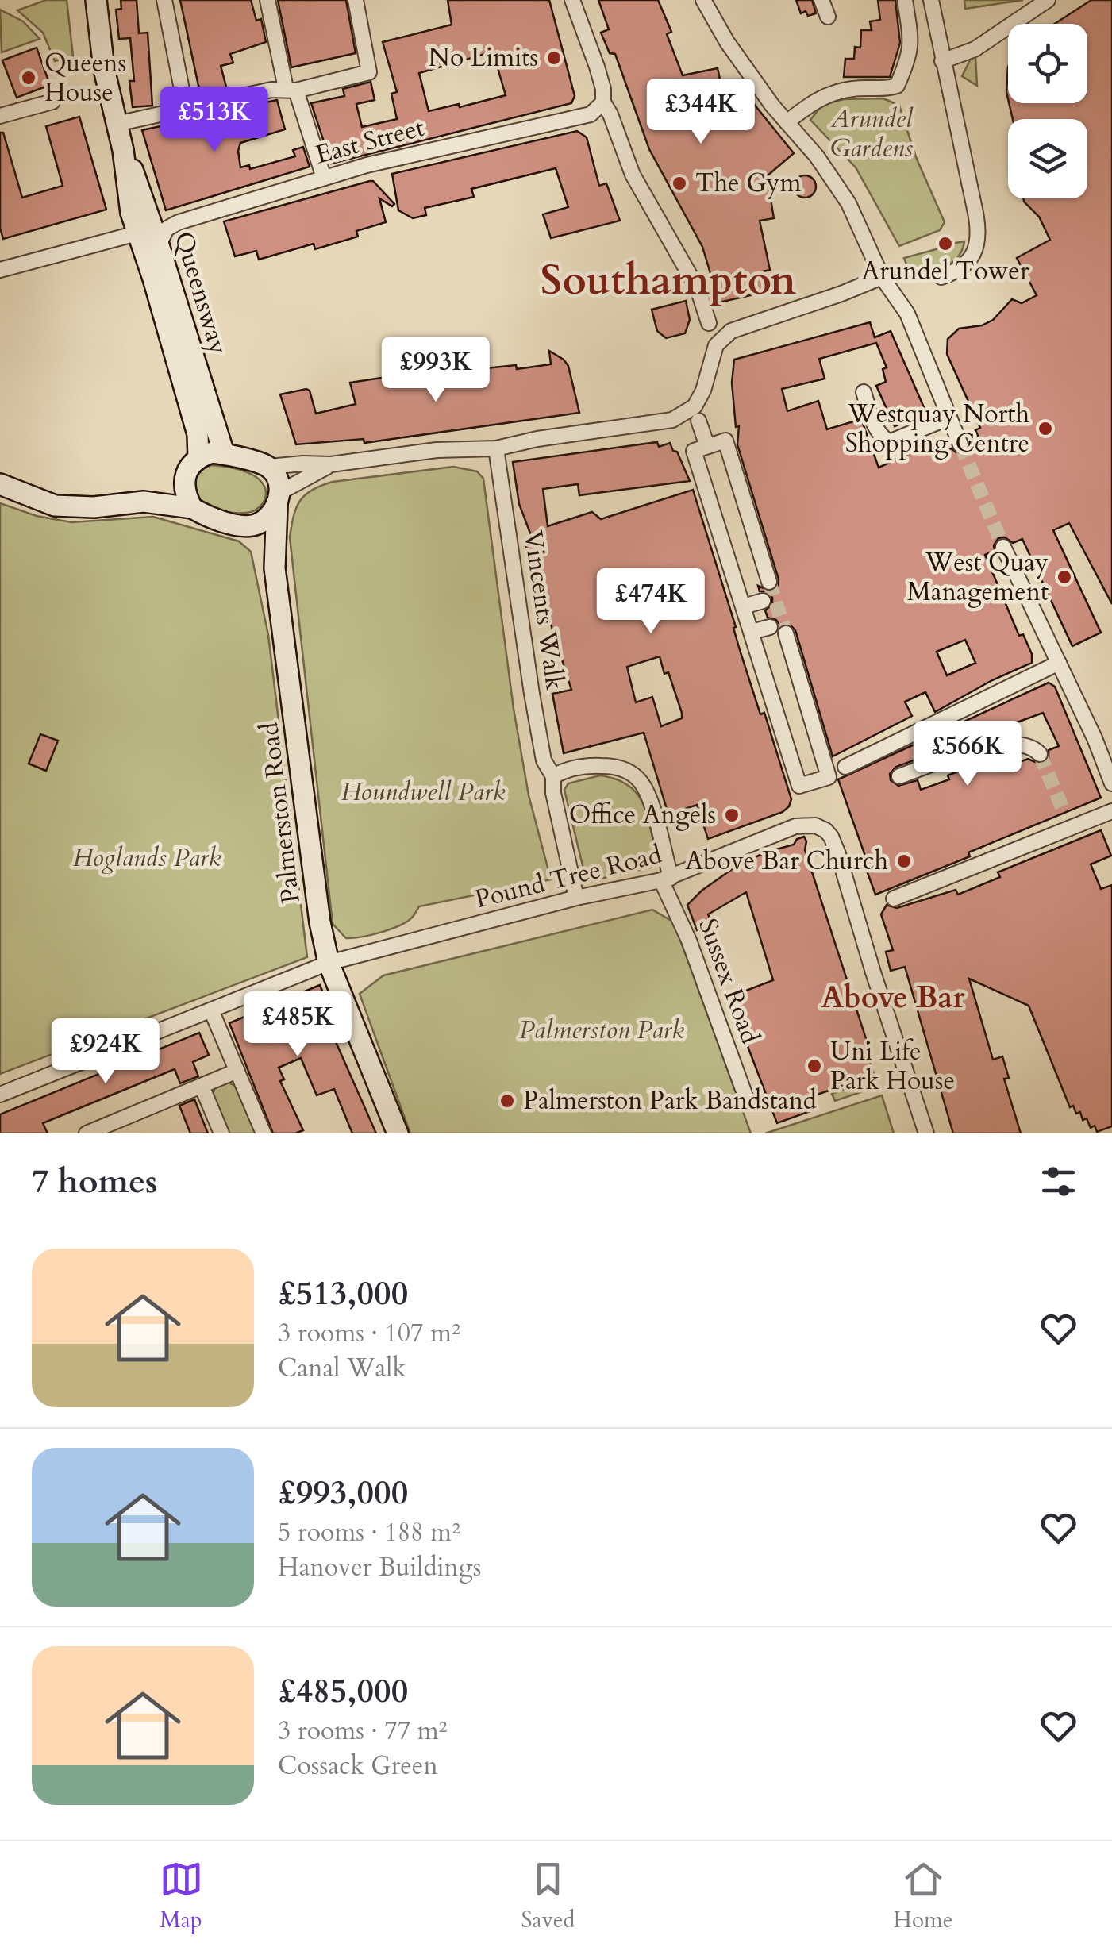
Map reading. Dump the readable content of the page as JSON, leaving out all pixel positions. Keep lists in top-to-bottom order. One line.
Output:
{"streets":{"street":["East Street","Queensway","Vincents Walk","Palmerston Road","Pound Tree Road","Sussex Road"]},"crossings":[["East Street","Queensway"],["Queensway","Palmerston Road"],["Vincents Walk","Pound Tree Road"],["Palmerston Road","Pound Tree Road"],["Pound Tree Road","Sussex Road"]],"districts":["Southampton","Above Bar"],"parks":["Arundel Gardens","Houndwell Park","Hoglands Park","Palmerston Park"],"places":["No Limits","Queens House","The Gym","Arundel Tower","Westquay North Shopping Centre","West Quay Management","Office Angels","Above Bar Church","Uni Life Park House","Palmerston Park Bandstand"],"page":{"price":["£344K","£513K","£993K","£474K","£566K","£485K","£924K"],"heading":"7 homes","list":[{"name":"£513,000","note":"3 rooms · 107 m² · Canal Walk"},{"name":"£993,000","note":"5 rooms · 188 m² · Hanover Buildings"},{"name":"£485,000","note":"3 rooms · 77 m² · Cossack Green"}],"tabs":["Map","Saved","Home"]}}
